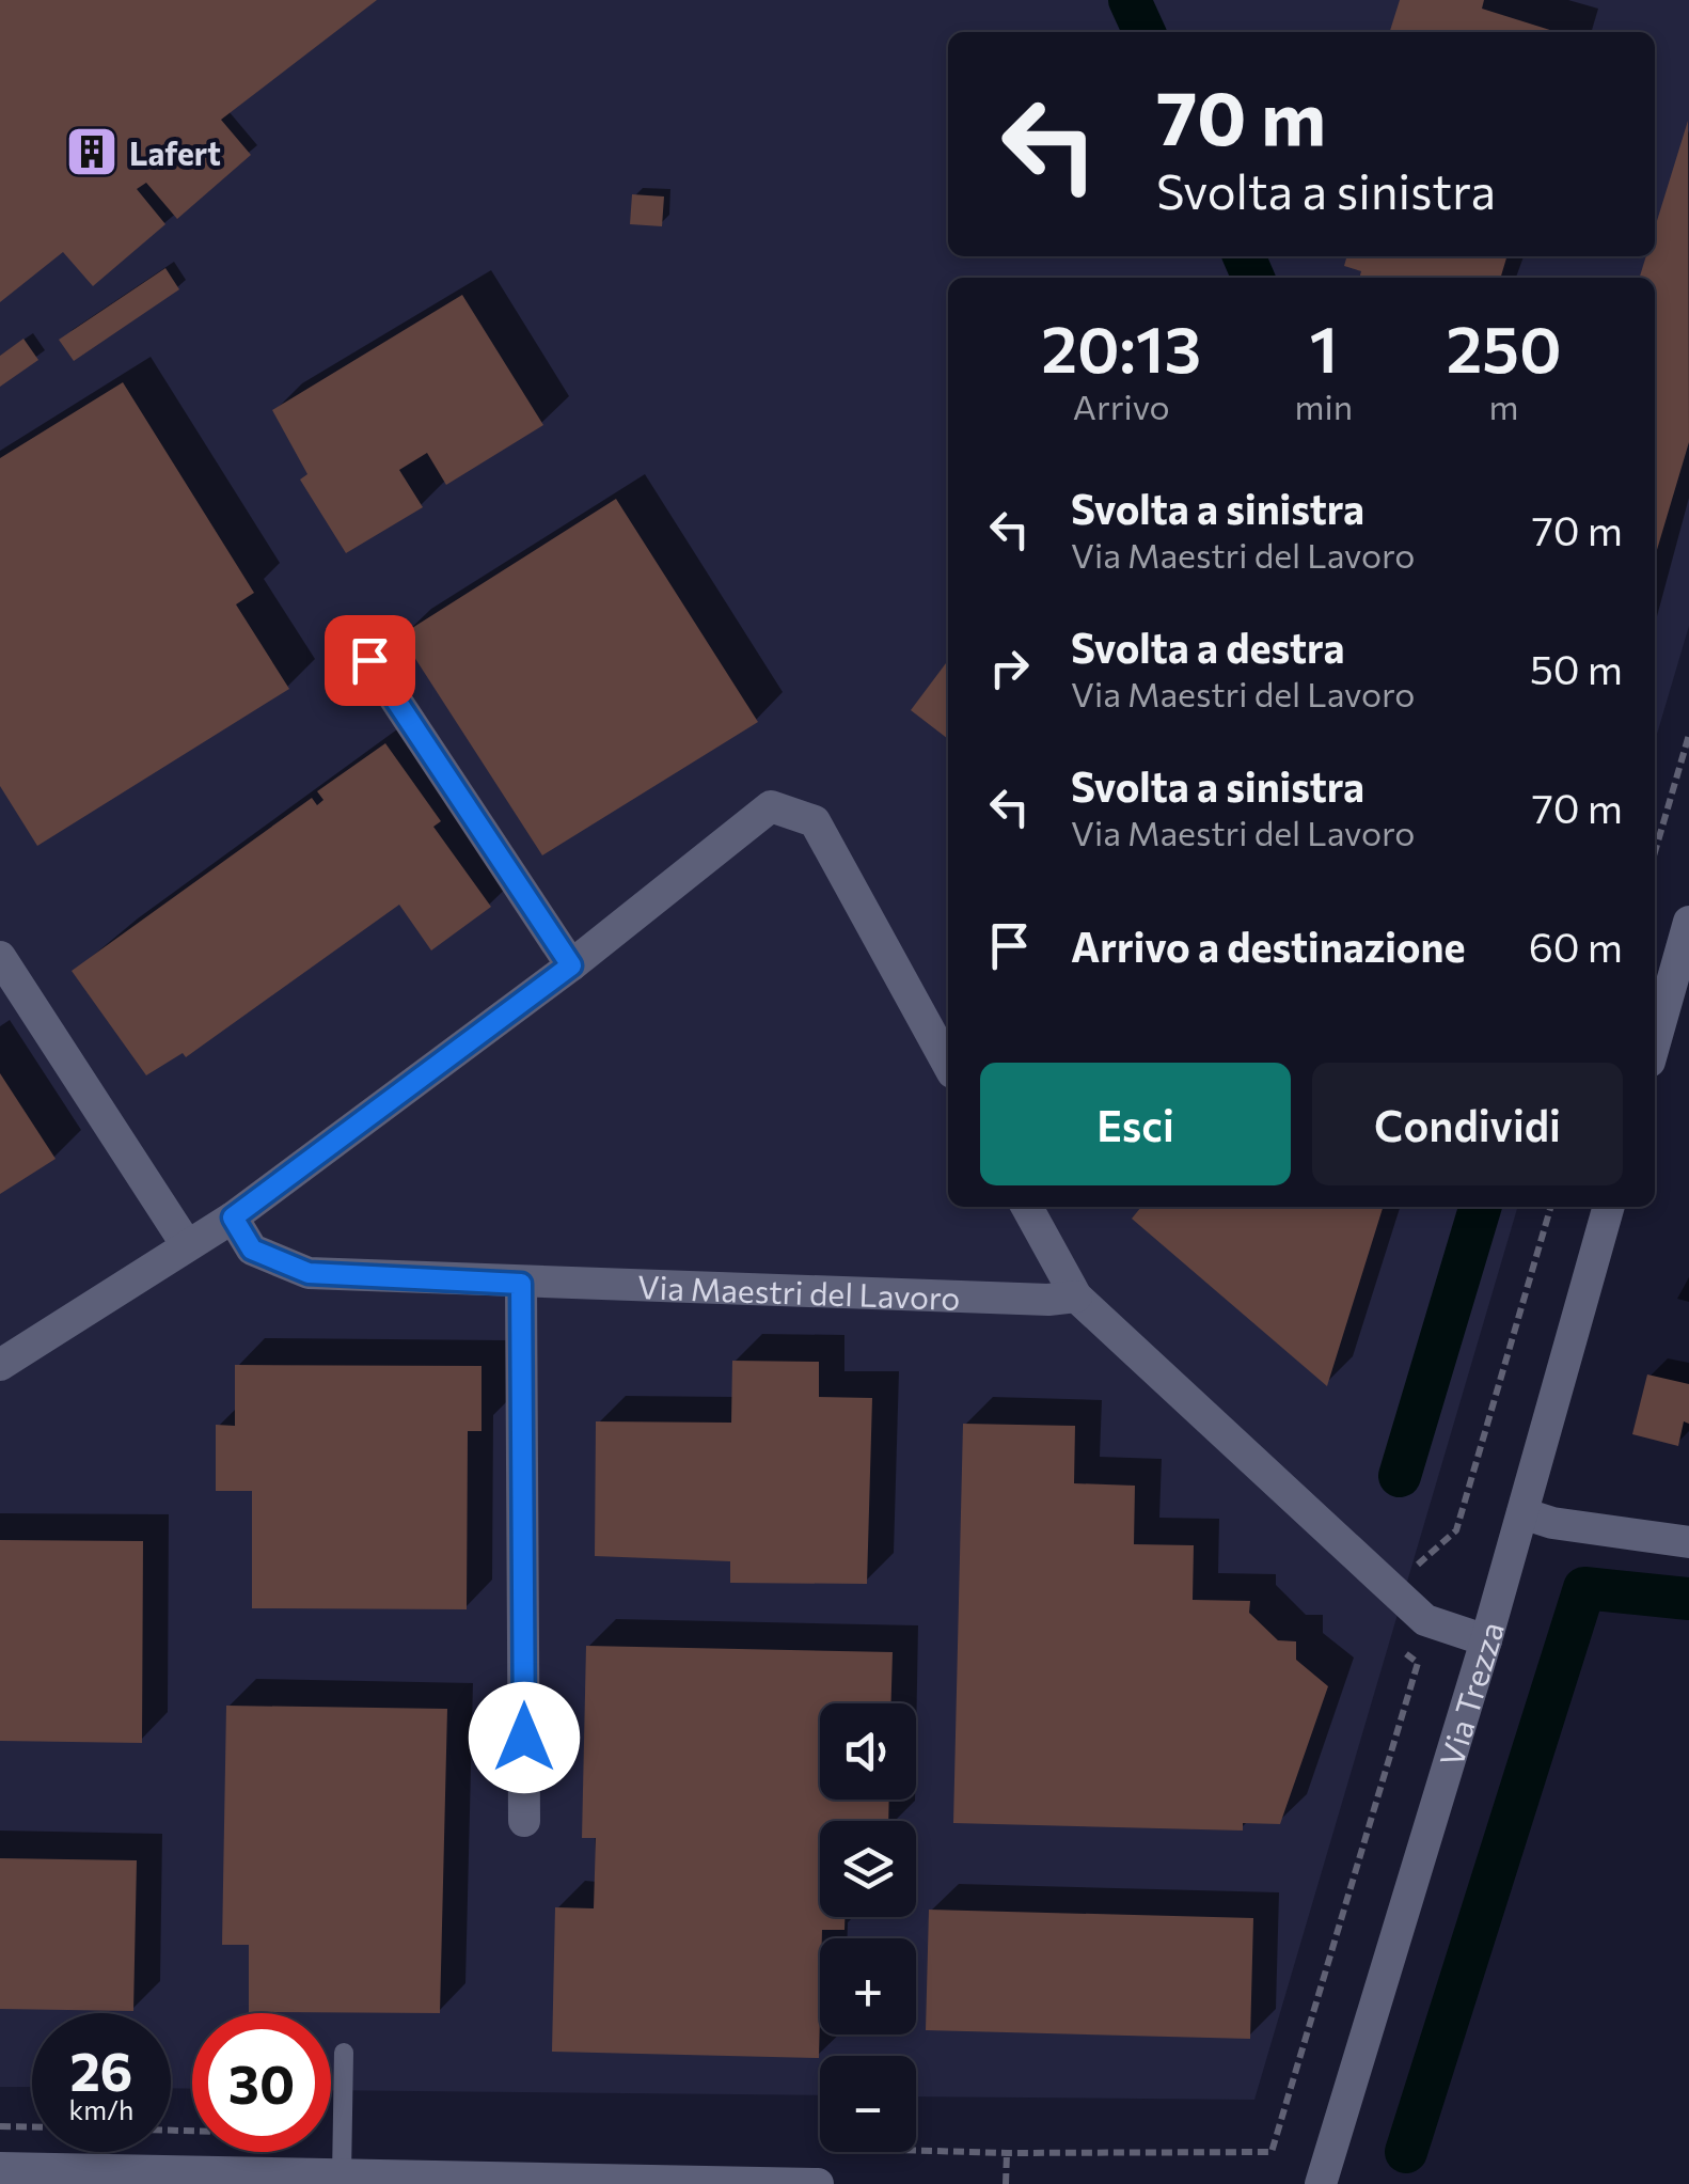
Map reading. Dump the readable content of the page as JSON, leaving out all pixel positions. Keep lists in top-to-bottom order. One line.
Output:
{"streets":{"street":["Via Maestri del Lavoro","Via Trezza"]},"places":{"building":["Lafert"]},"page":{"turn":["70 m","Svolta a sinistra"],"eta":["20:13","Arrivo","1","min","250","m"],"list":[{"name":"Svolta a sinistra","note":"Via Maestri del Lavoro","value":"70 m"},{"name":"Svolta a destra","note":"Via Maestri del Lavoro","value":"50 m"},{"name":"Svolta a sinistra","note":"Via Maestri del Lavoro","value":"70 m"},{"name":"Arrivo a destinazione","value":"60 m"}],"buttons":["Esci","Condividi"],"map_buttons":["+","−"],"speed":"26 km/h","limit":"30"}}
